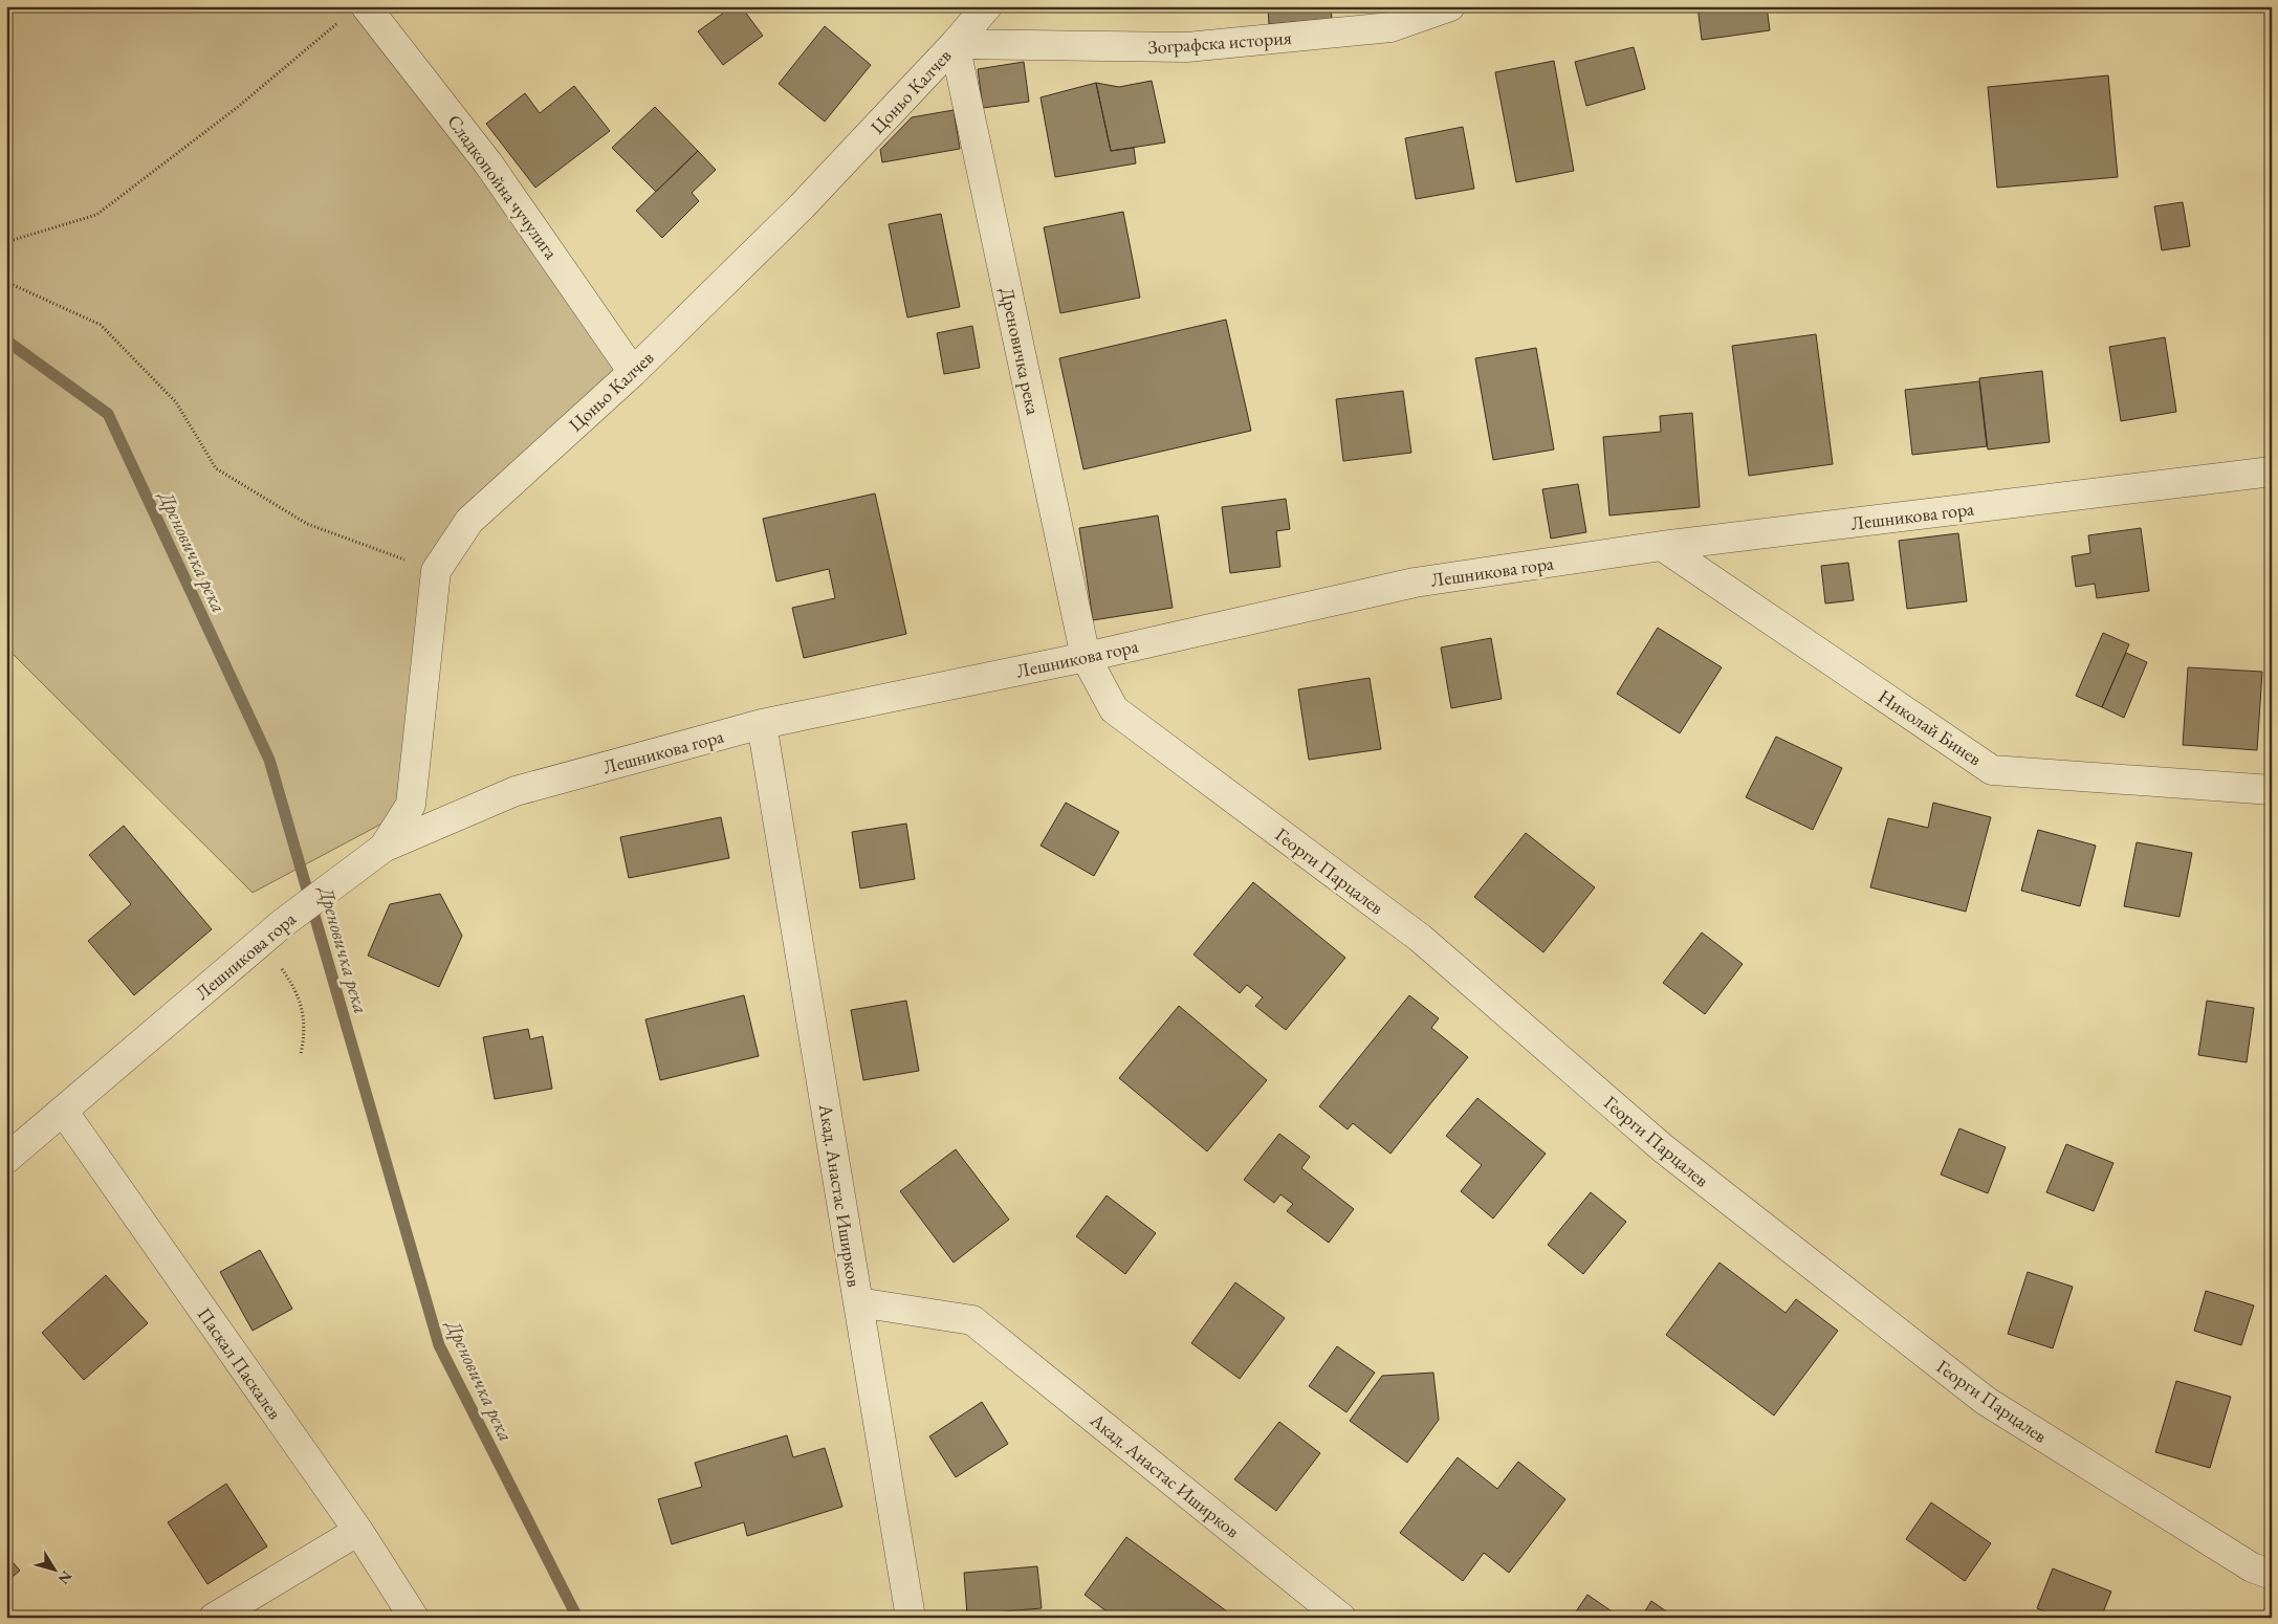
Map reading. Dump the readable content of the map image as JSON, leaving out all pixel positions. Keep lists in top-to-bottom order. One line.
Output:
{"streets":{"street":["Зографска история","Цоньо Калчев","Сладкопойна чучулига","Дреновичка река","Лешникова гора","Николай Бинев","Георги Парцалев","Акад. Анастас Иширков","Паскал Паскалев"]},"crossings":[["Зографска история","Цоньо Калчев"],["Зографска история","Дреновичка река"],["Цоньо Калчев","Сладкопойна чучулига"],["Цоньо Калчев","Дреновичка река"],["Цоньо Калчев","Лешникова гора"],["Дреновичка река","Лешникова гора"],["Дреновичка река","Георги Парцалев"],["Лешникова гора","Николай Бинев"],["Лешникова гора","Георги Парцалев"],["Лешникова гора","Акад. Анастас Иширков"],["Лешникова гора","Паскал Паскалев"]],"water":["Дреновичка река"],"north":"bottom right"}
